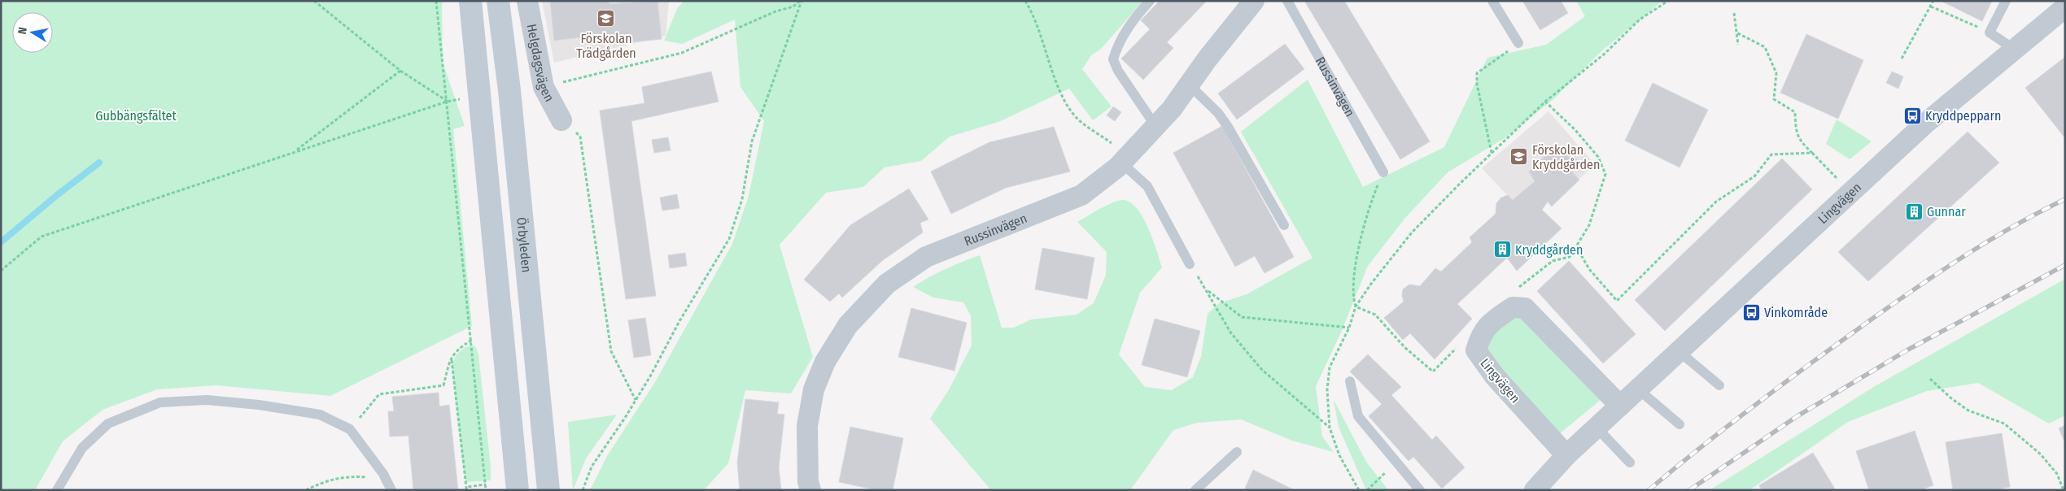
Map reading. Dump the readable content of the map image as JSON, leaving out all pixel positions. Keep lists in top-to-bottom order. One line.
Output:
{"streets":{"main road":["Örbyleden"],"street":["Helgdagsvägen","Russinvägen","Lingvägen"]},"parks":["Gubbängsfältet"],"places":{"school or university":["Förskolan Trädgården","Förskolan Kryddgården"],"bus stop":["Kryddpepparn","Vinkområde"],"building":["Gunnar","Kryddgården"]},"north":"left"}
